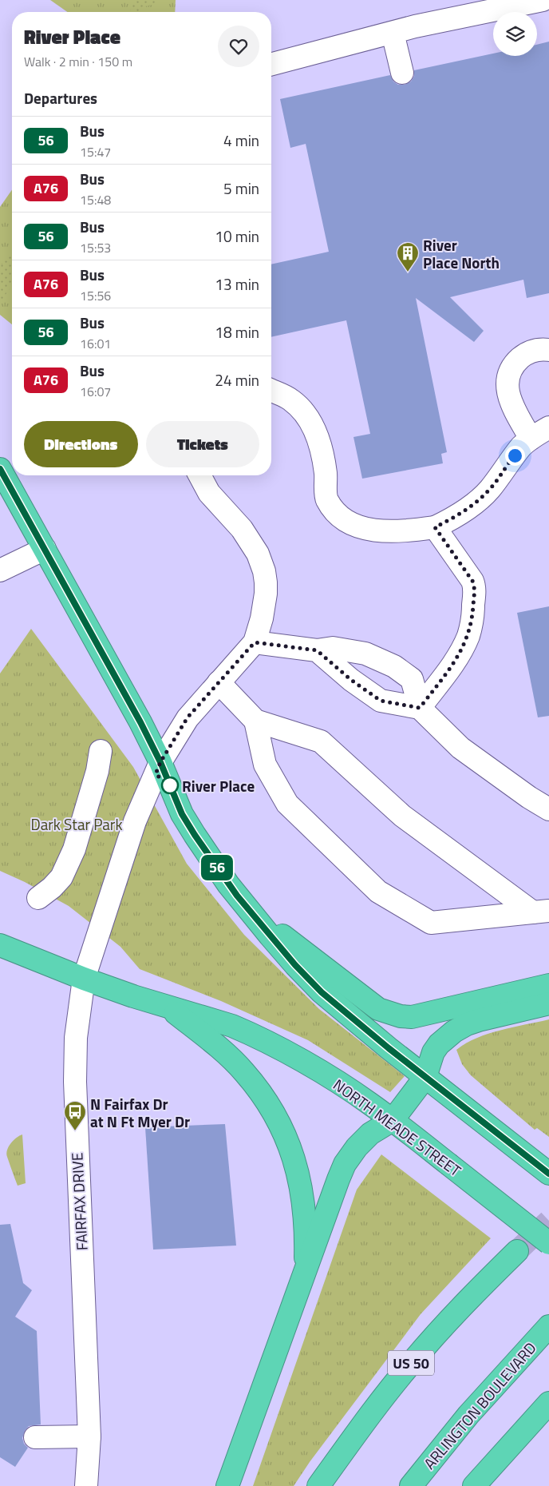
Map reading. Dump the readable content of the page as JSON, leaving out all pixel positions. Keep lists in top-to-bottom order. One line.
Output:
{"streets":{"highway":["NORTH MEADE STREET","US 50","ARLINGTON BOULEVARD"],"street":["FAIRFAX DRIVE"]},"crossings":[["NORTH MEADE STREET","FAIRFAX DRIVE"]],"parks":["Dark Star Park"],"places":{"building":["River Place North"],"other":["River Place"],"bus stop":["N Fairfax Dr at N Ft Myer Dr"]},"lines":["bus line 56"],"page":{"on_map":"56","heading":[["River Place","Walk · 2 min · 150 m"],"Departures"],"list":[{"mark":"56","name":"Bus","note":"15:47","value":"4 min"},{"mark":"A76","name":"Bus","note":"15:48","value":"5 min"},{"mark":"56","name":"Bus","note":"15:53","value":"10 min"},{"mark":"A76","name":"Bus","note":"15:56","value":"13 min"},{"mark":"56","name":"Bus","note":"16:01","value":"18 min"},{"mark":"A76","name":"Bus","note":"16:07","value":"24 min"}],"buttons":["Directions","Tickets"]}}
